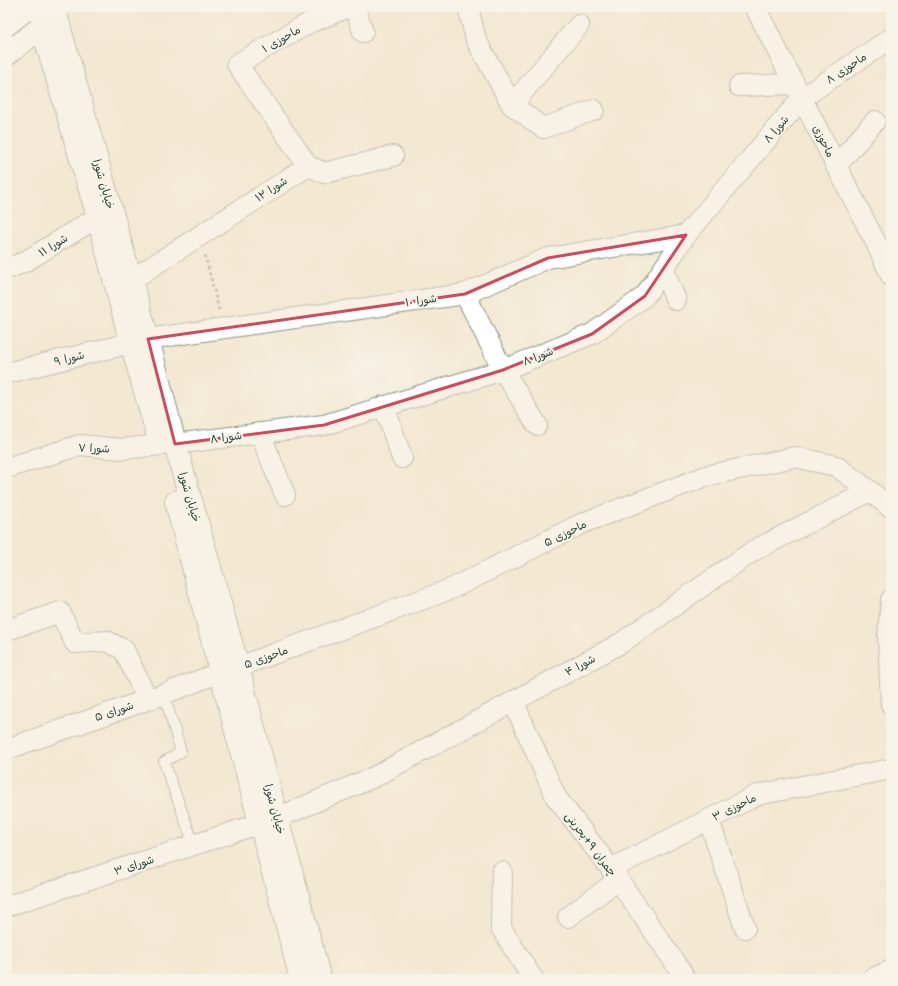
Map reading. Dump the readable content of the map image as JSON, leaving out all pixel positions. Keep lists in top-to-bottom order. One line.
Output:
{"streets":{"main road":["خیابان شورا"],"street":["ماحوزی ۱","ماحوزی ۸","شورا ۸","ماحوزی","شورا ۱۲","شورا ۱۱","شورا ۱۰","شورا ۹","شورا ۷","ماحوزی ۵","شورا ۴","شورای ۵","ماحوزی ۳","چمران ۹+بحرینی","شورای ۳"]},"crossings":[["ماحوزی ۱","شورا ۱۲"],["ماحوزی ۸","شورا ۸"],["ماحوزی ۸","ماحوزی"],["شورا ۸","ماحوزی"],["شورا ۸","خیابان شورا"],["شورا ۸","شورا ۱۰"],["شورا ۸","شورا ۷"],["خیابان شورا","شورا ۱۲"],["خیابان شورا","شورا ۱۱"],["خیابان شورا","شورا ۱۰"],["خیابان شورا","شورا ۹"],["خیابان شورا","شورا ۷"],["خیابان شورا","ماحوزی ۵"],["خیابان شورا","شورا ۴"],["خیابان شورا","شورای ۵"],["خیابان شورا","شورای ۳"],["شورا ۱۰","شورا ۹"],["ماحوزی ۵","شورا ۴"],["ماحوزی ۵","شورای ۵"],["شورا ۴","چمران ۹+بحرینی"],["شورا ۴","شورای ۳"],["ماحوزی ۳","چمران ۹+بحرینی"]]}
